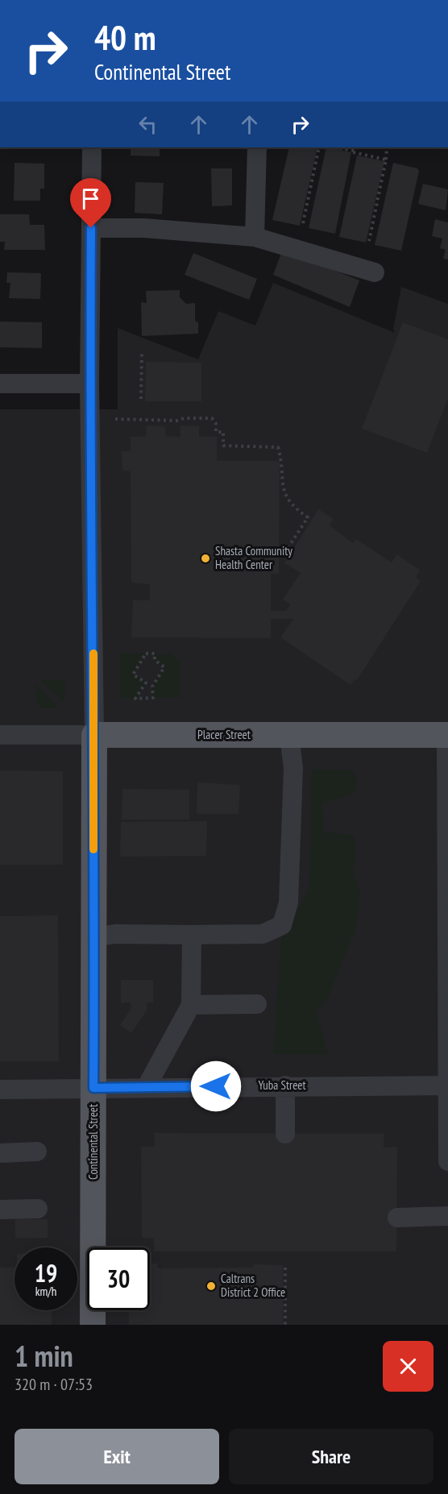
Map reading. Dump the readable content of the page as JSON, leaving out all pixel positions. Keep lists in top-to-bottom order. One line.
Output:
{"streets":{"main road":["Placer Street","Continental Street"],"street":["Yuba Street"]},"crossings":[["Placer Street","Continental Street"],["Yuba Street","Continental Street"]],"places":["Shasta Community Health Center","Caltrans District 2 Office"],"page":{"turn":["40 m","Continental Street"],"speed":"19 km/h","limit":"30","heading":["1 min","320 m · 07:53"],"buttons":["Exit","Share"]}}
